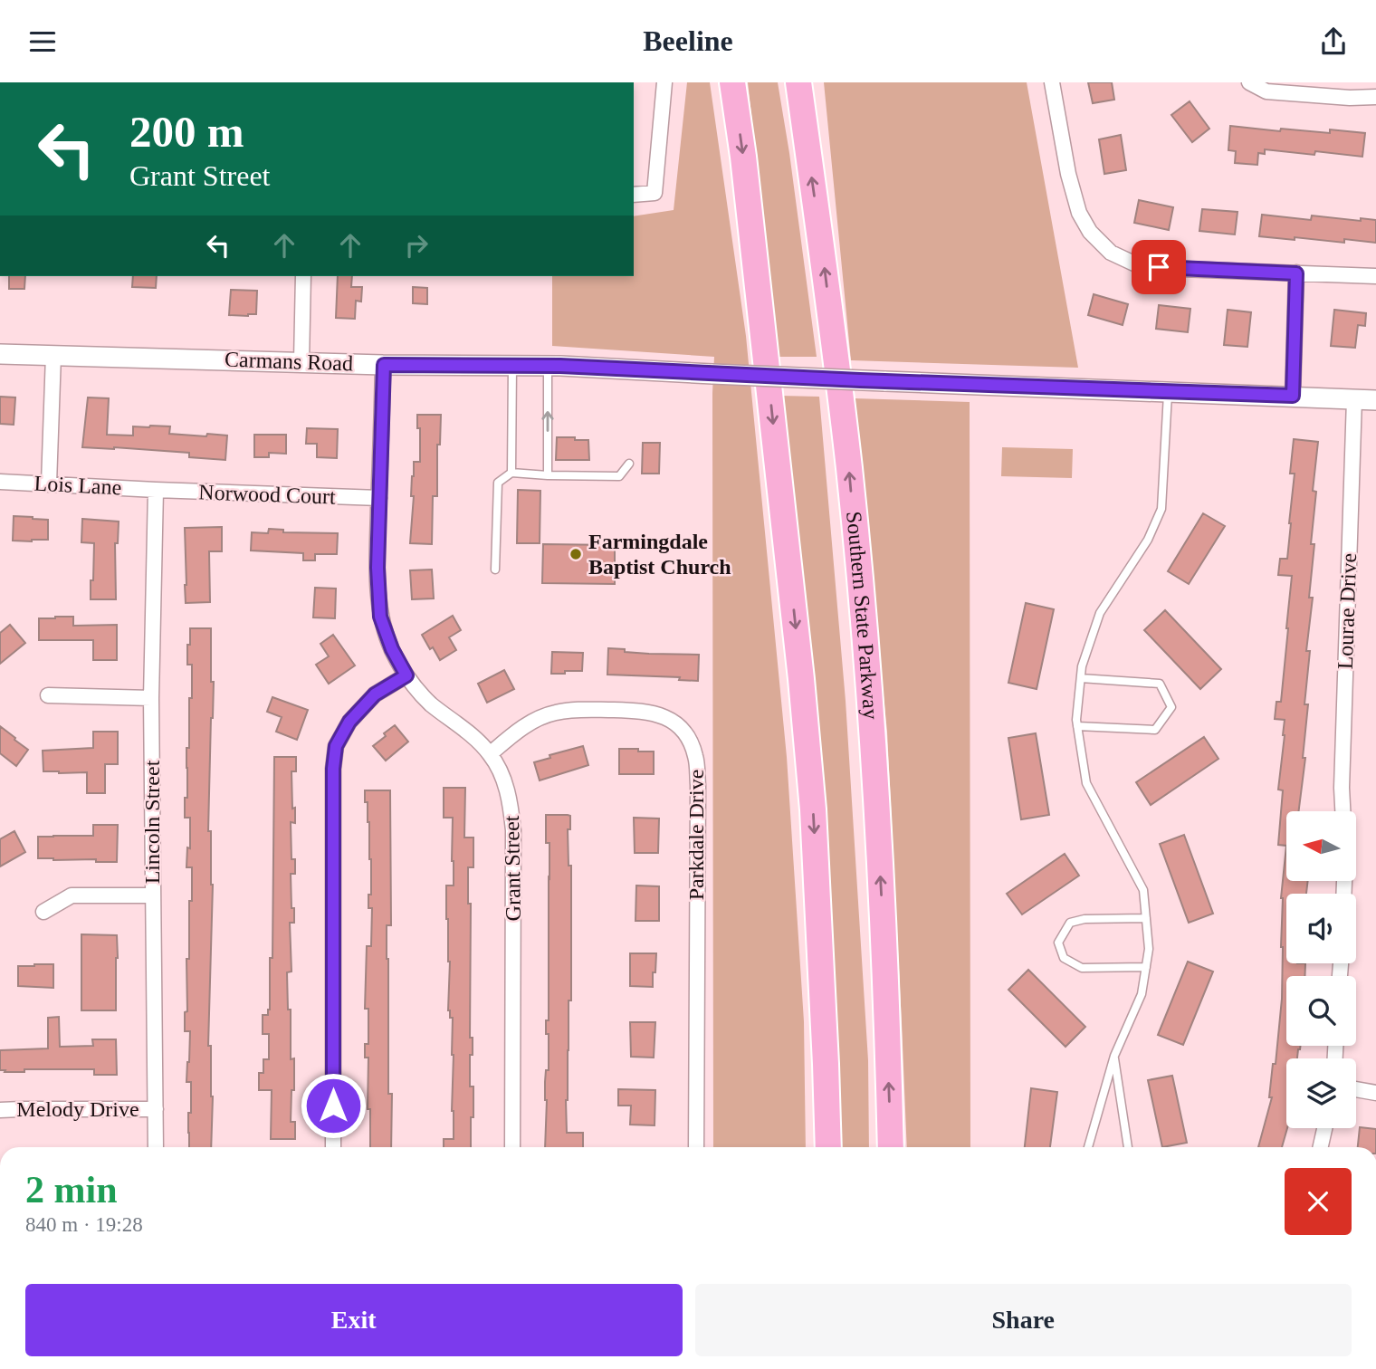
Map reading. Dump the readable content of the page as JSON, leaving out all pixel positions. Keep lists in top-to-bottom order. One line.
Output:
{"streets":{"highway":["Southern State Parkway"],"street":["Carmans Road","Lois Lane","Norwood Court","Lourae Drive","Lincoln Street","Parkdale Drive","Grant Street","Melody Drive"]},"crossings":[["Carmans Road","Lourae Drive"],["Carmans Road","Grant Street"],["Lois Lane","Norwood Court"],["Lois Lane","Lincoln Street"],["Norwood Court","Lincoln Street"],["Norwood Court","Grant Street"],["Lincoln Street","Melody Drive"],["Parkdale Drive","Grant Street"]],"places":["Farmingdale Baptist Church"],"north":"left","page":{"header":"Beeline","turn":["200 m","Grant Street"],"heading":["2 min","840 m · 19:28"],"buttons":["Exit","Share"]}}
